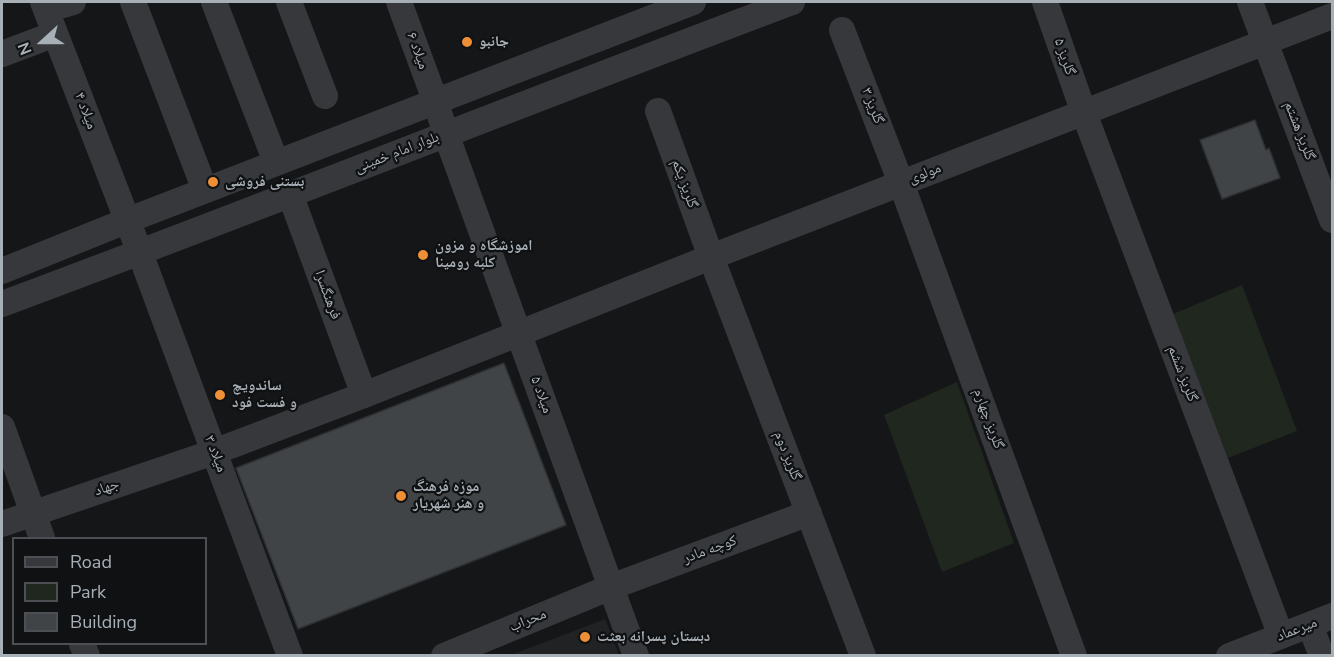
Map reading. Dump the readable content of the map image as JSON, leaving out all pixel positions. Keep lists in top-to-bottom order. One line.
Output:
{"streets":{"street":["میلاد ۶","گلریز ۵","گلریز ۳","میلاد ۴","گلریز هشتم","بلوار امام خمینی","مولوی","گلریز یکم","فرهنگسرا","گلریز ششم","میلاد ۵","گلریز چهارم","میلاد ۳","گلریز دوم","جهاد","کوچه مادر","محراب","میرعماد"]},"crossings":[["میلاد ۶","بلوار امام خمینی"],["میلاد ۶","میلاد ۵"],["گلریز ۵","مولوی"],["گلریز ۵","گلریز ششم"],["گلریز ۳","مولوی"],["گلریز ۳","گلریز چهارم"],["میلاد ۴","بلوار امام خمینی"],["میلاد ۴","میلاد ۳"],["گلریز هشتم","مولوی"],["بلوار امام خمینی","فرهنگسرا"],["بلوار امام خمینی","میلاد ۵"],["بلوار امام خمینی","میلاد ۳"],["مولوی","گلریز یکم"],["مولوی","گلریز ششم"],["مولوی","میلاد ۵"],["مولوی","گلریز چهارم"],["مولوی","گلریز دوم"],["گلریز یکم","گلریز دوم"],["گلریز ششم","میرعماد"],["میلاد ۵","کوچه مادر"],["میلاد ۵","محراب"],["میلاد ۳","جهاد"],["گلریز دوم","کوچه مادر"],["کوچه مادر","محراب"]],"places":["جانبو","بستنی فروشی","اموزشگاه و مزون کلبه رومینا","ساندویچ و فست فود","موزه فرهنگ و هنر شهریار","دبستان پسرانه بعثت"],"legend":["Road","Park","Building"],"north":"left"}
